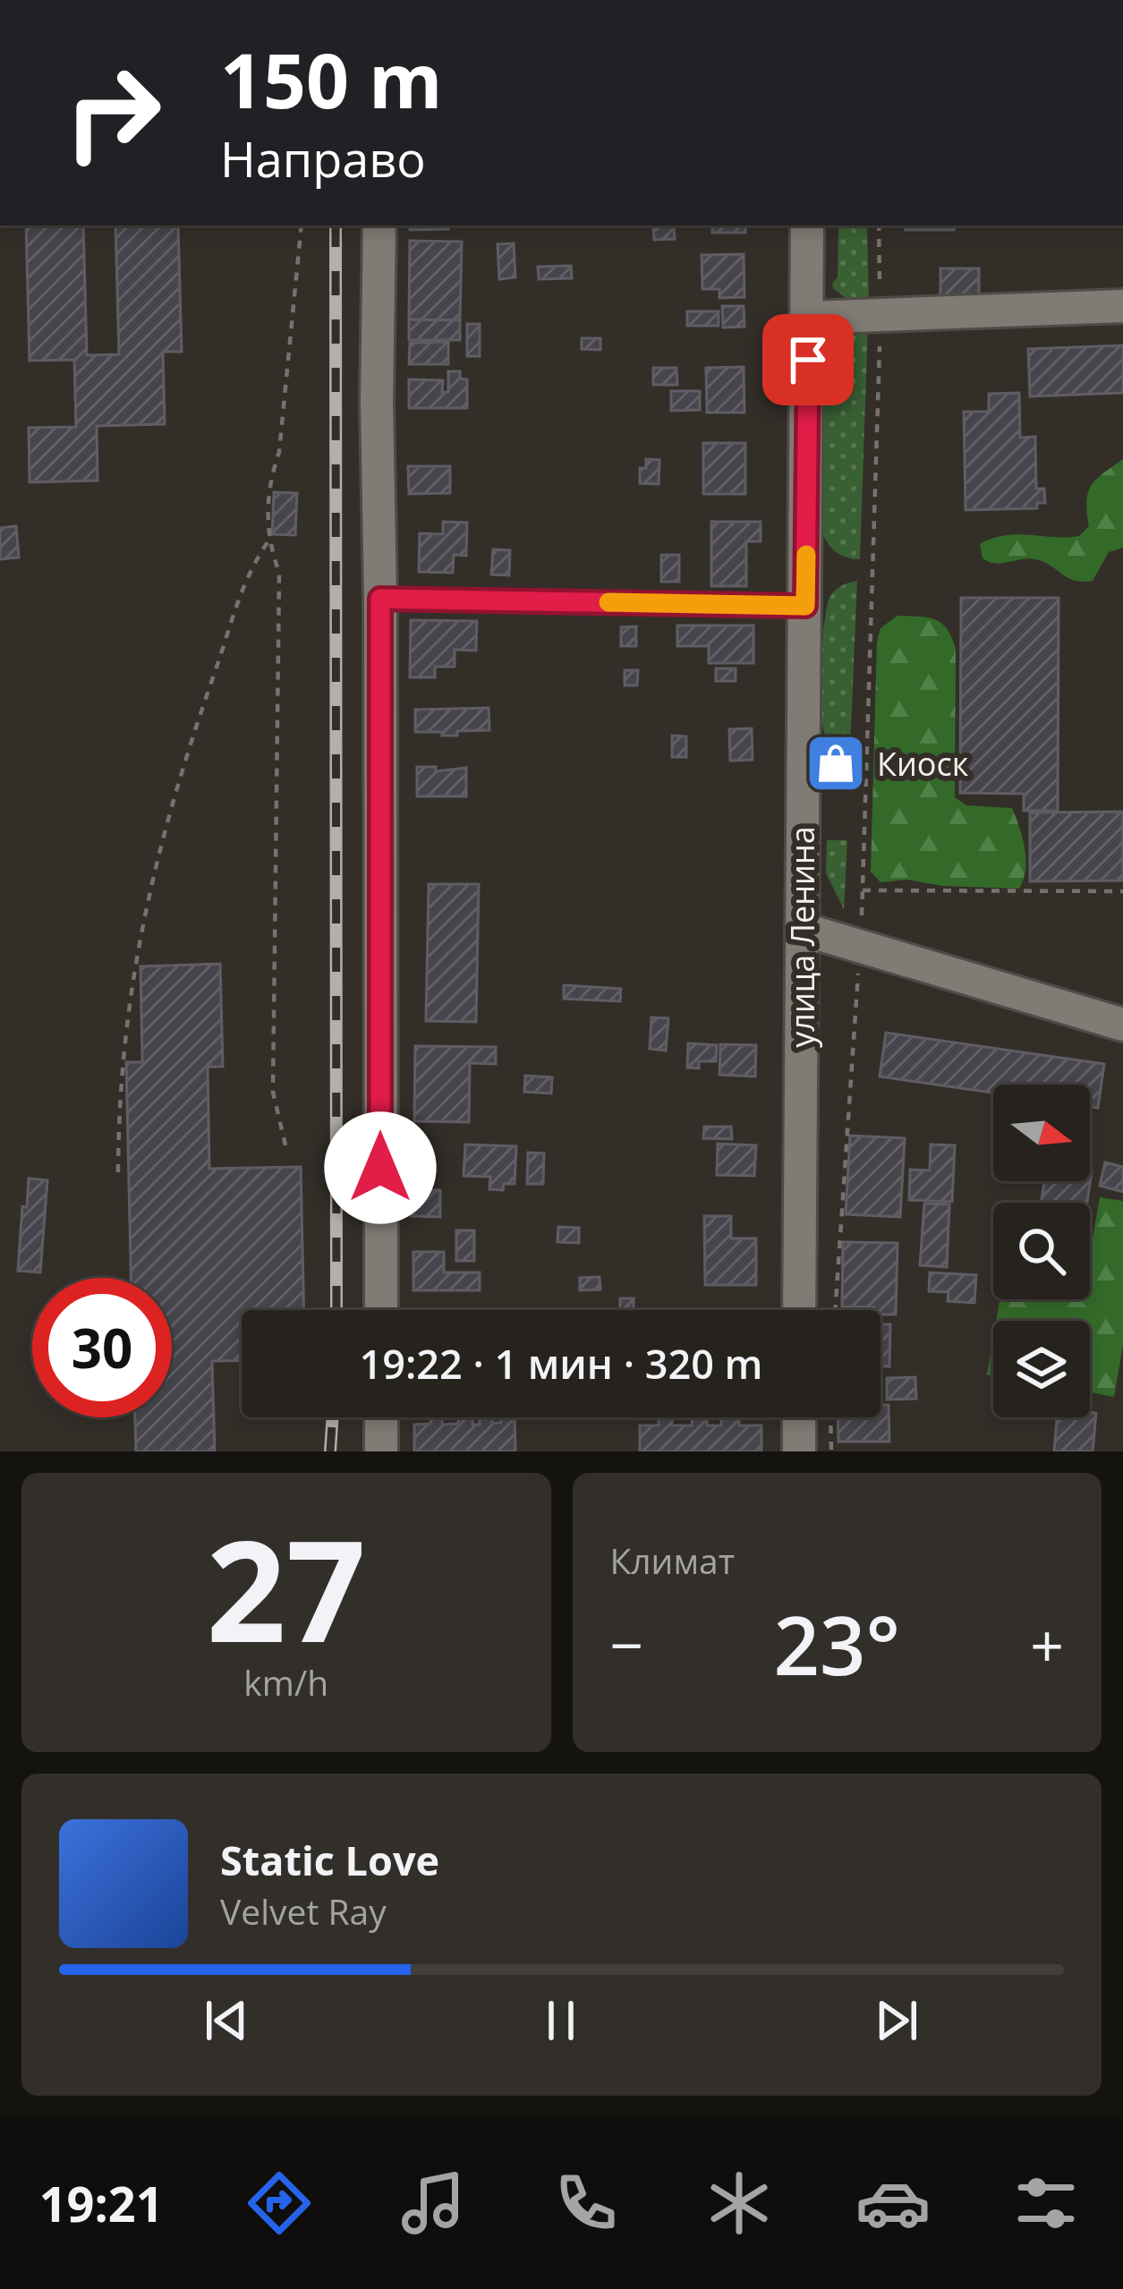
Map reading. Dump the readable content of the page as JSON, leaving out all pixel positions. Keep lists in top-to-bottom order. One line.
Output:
{"streets":{"street":["улица Ленина"]},"places":{"shop":["Киоск"]},"north":"right","page":{"turn":["150 m","Направо"],"limit":"30","trip":"19:22 · 1 мин · 320 m","tile":[["27","km/h"],"Климат"],"heat":["−","23°","+"],"song":["Static Love","Velvet Ray"],"tabs":"19:21"}}
